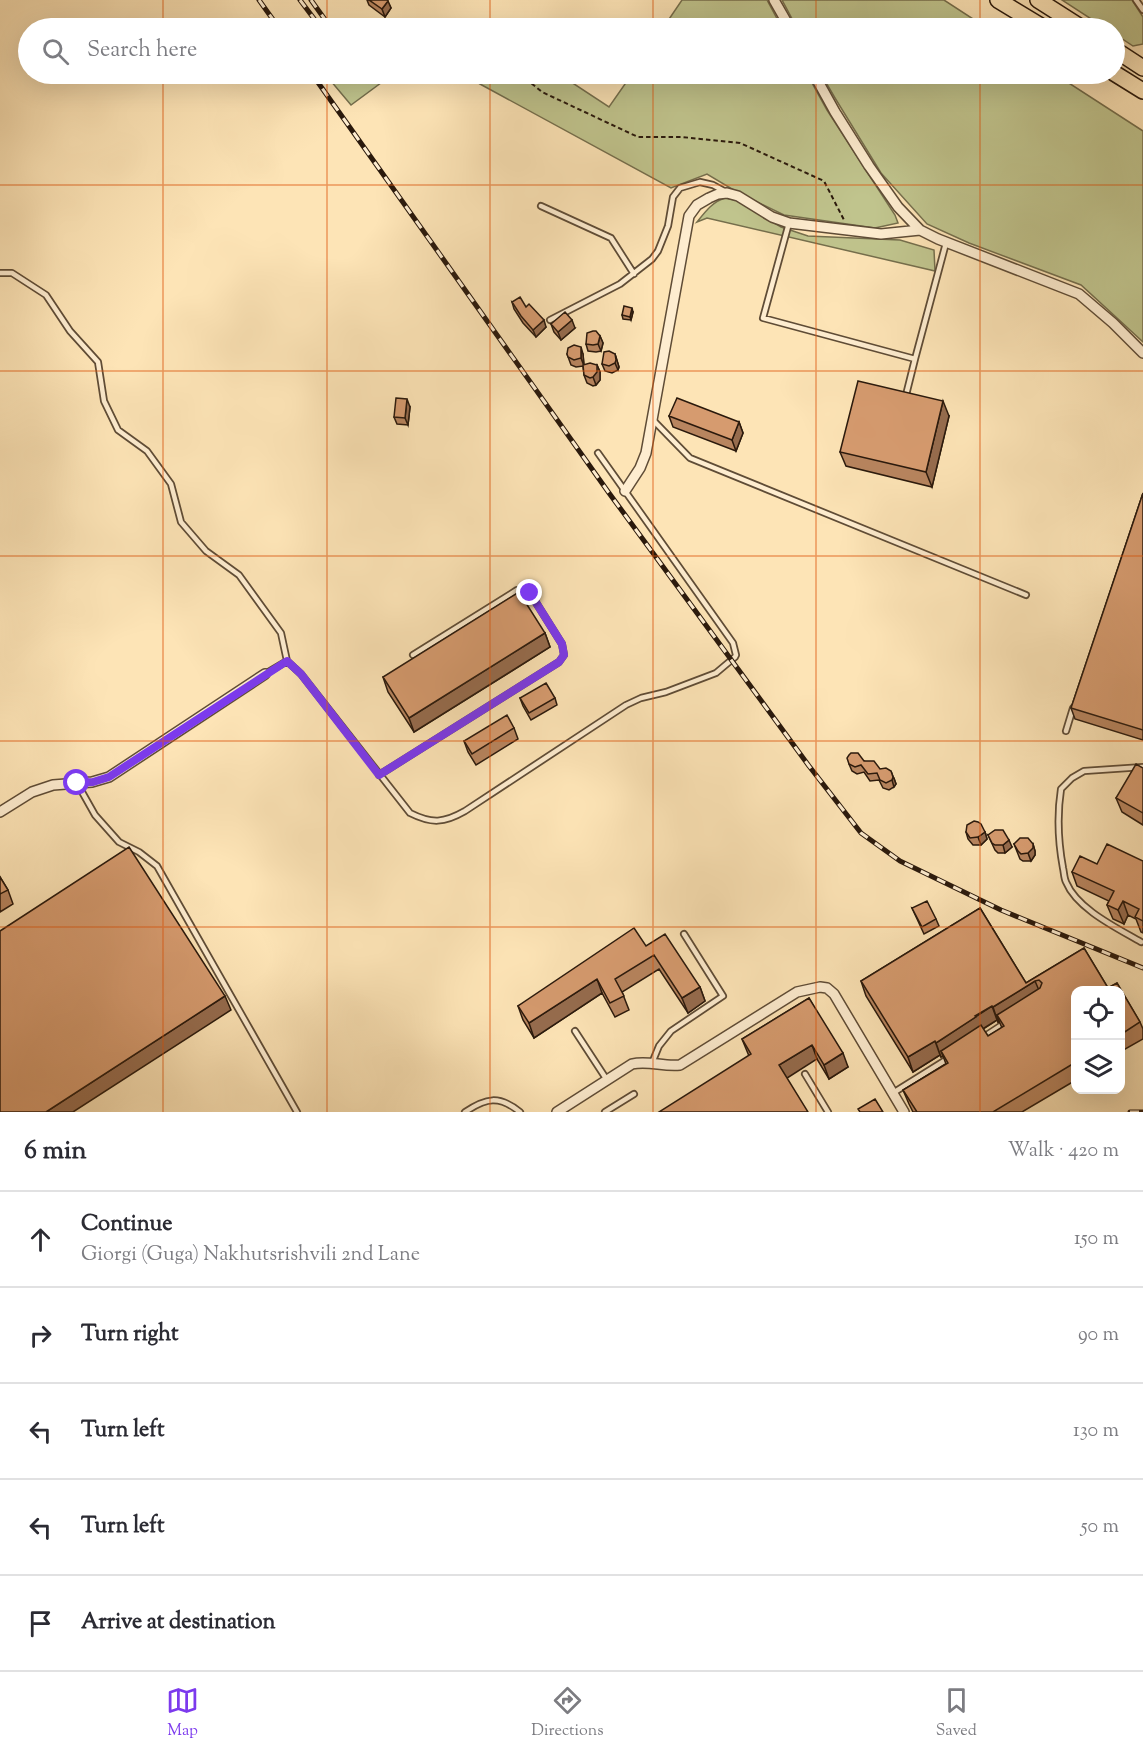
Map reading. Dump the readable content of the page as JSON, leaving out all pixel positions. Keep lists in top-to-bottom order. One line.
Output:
{"page":{"search":"Search here","heading":["6 min","Walk · 420 m"],"list":[["Continue","Giorgi (Guga) Nakhutsrishvili 2nd Lane","150 m"],["Turn right","90 m"],["Turn left","130 m"],["Turn left","50 m"],"Arrive at destination"],"nav":["Map","Directions","Saved"]}}
